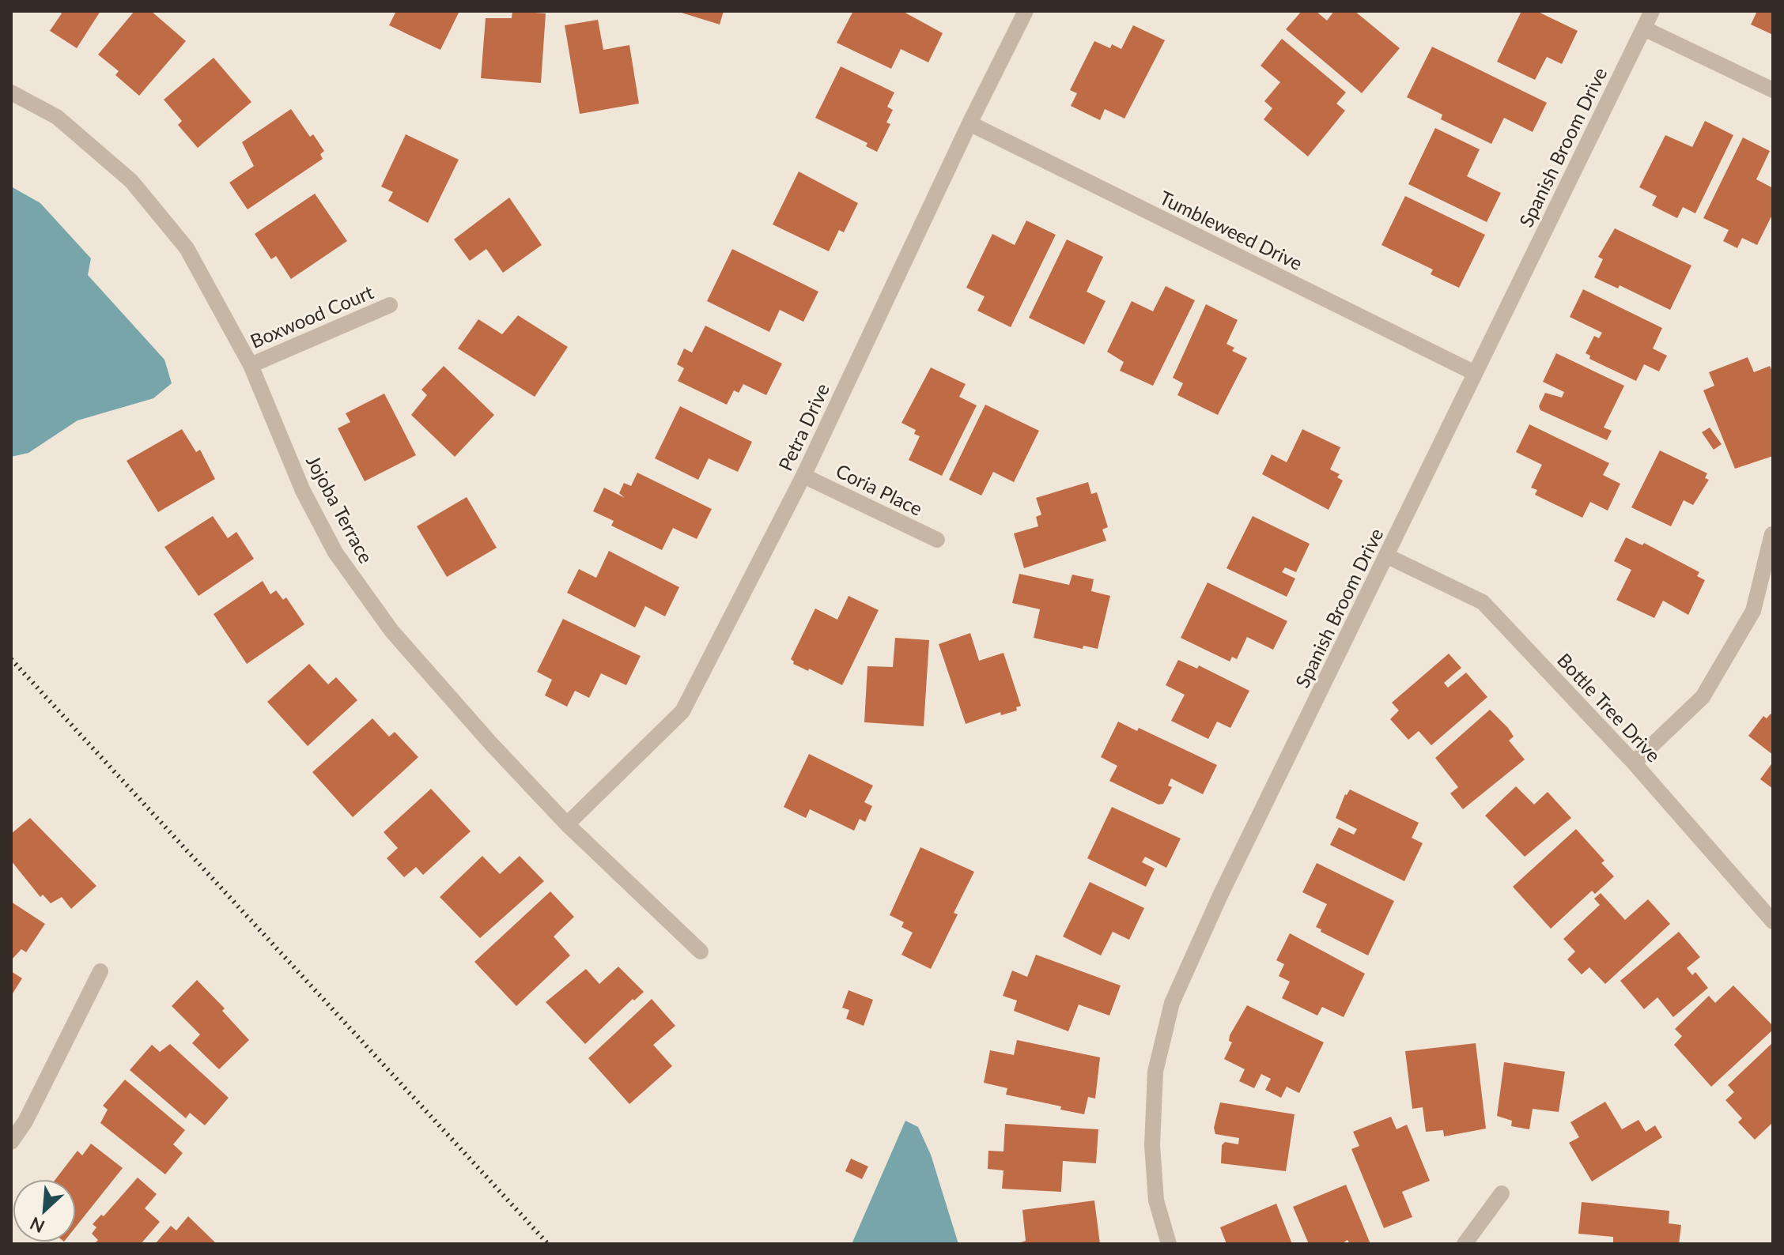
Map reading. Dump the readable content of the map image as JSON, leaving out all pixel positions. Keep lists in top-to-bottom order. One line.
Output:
{"streets":{"street":["Spanish Broom Drive","Tumbleweed Drive","Boxwood Court","Petra Drive","Coria Place","Jojoba Terrace","Bottle Tree Drive"]},"crossings":[["Spanish Broom Drive","Tumbleweed Drive"],["Spanish Broom Drive","Bottle Tree Drive"],["Tumbleweed Drive","Petra Drive"],["Boxwood Court","Jojoba Terrace"],["Petra Drive","Coria Place"],["Petra Drive","Jojoba Terrace"]],"north":"bottom left"}
